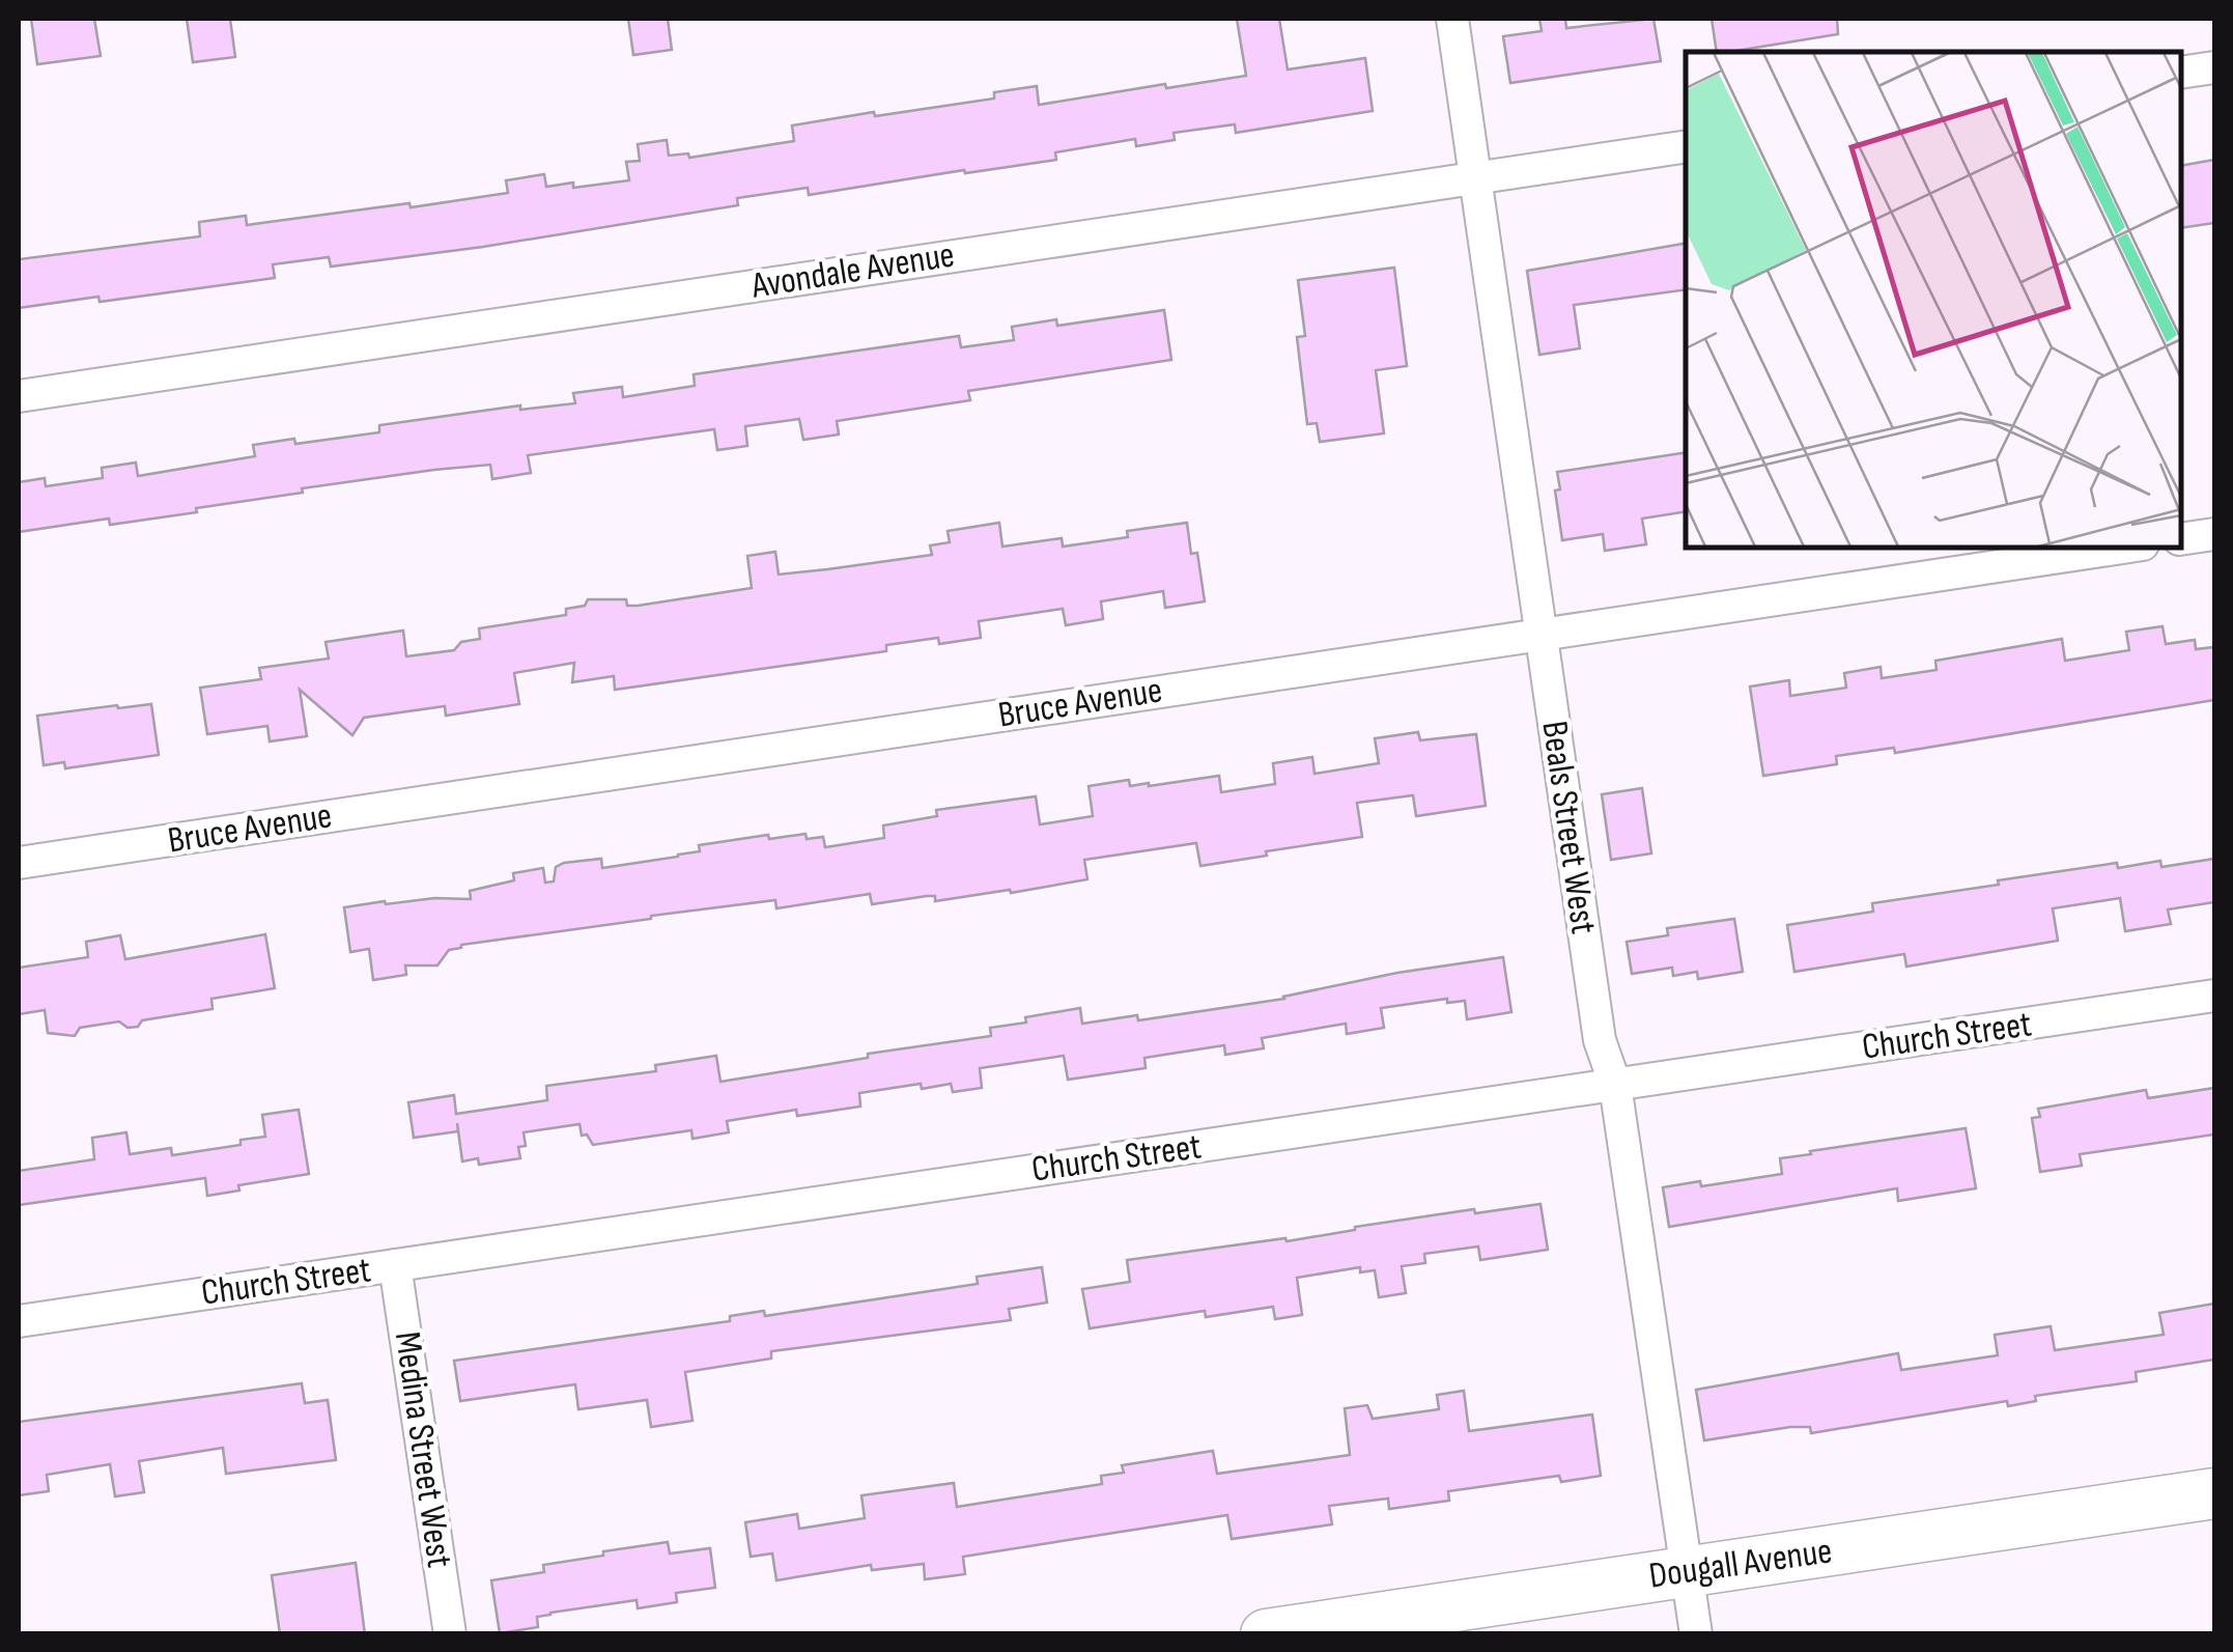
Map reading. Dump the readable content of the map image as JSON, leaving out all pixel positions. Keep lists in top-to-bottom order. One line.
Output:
{"streets":{"main road":["Dougall Avenue"],"street":["Avondale Avenue","Bruce Avenue","Beals Street West","Church Street","Medina Street West"]},"crossings":[["Avondale Avenue","Beals Street West"],["Bruce Avenue","Beals Street West"],["Beals Street West","Church Street"],["Beals Street West","Dougall Avenue"],["Church Street","Medina Street West"]]}
